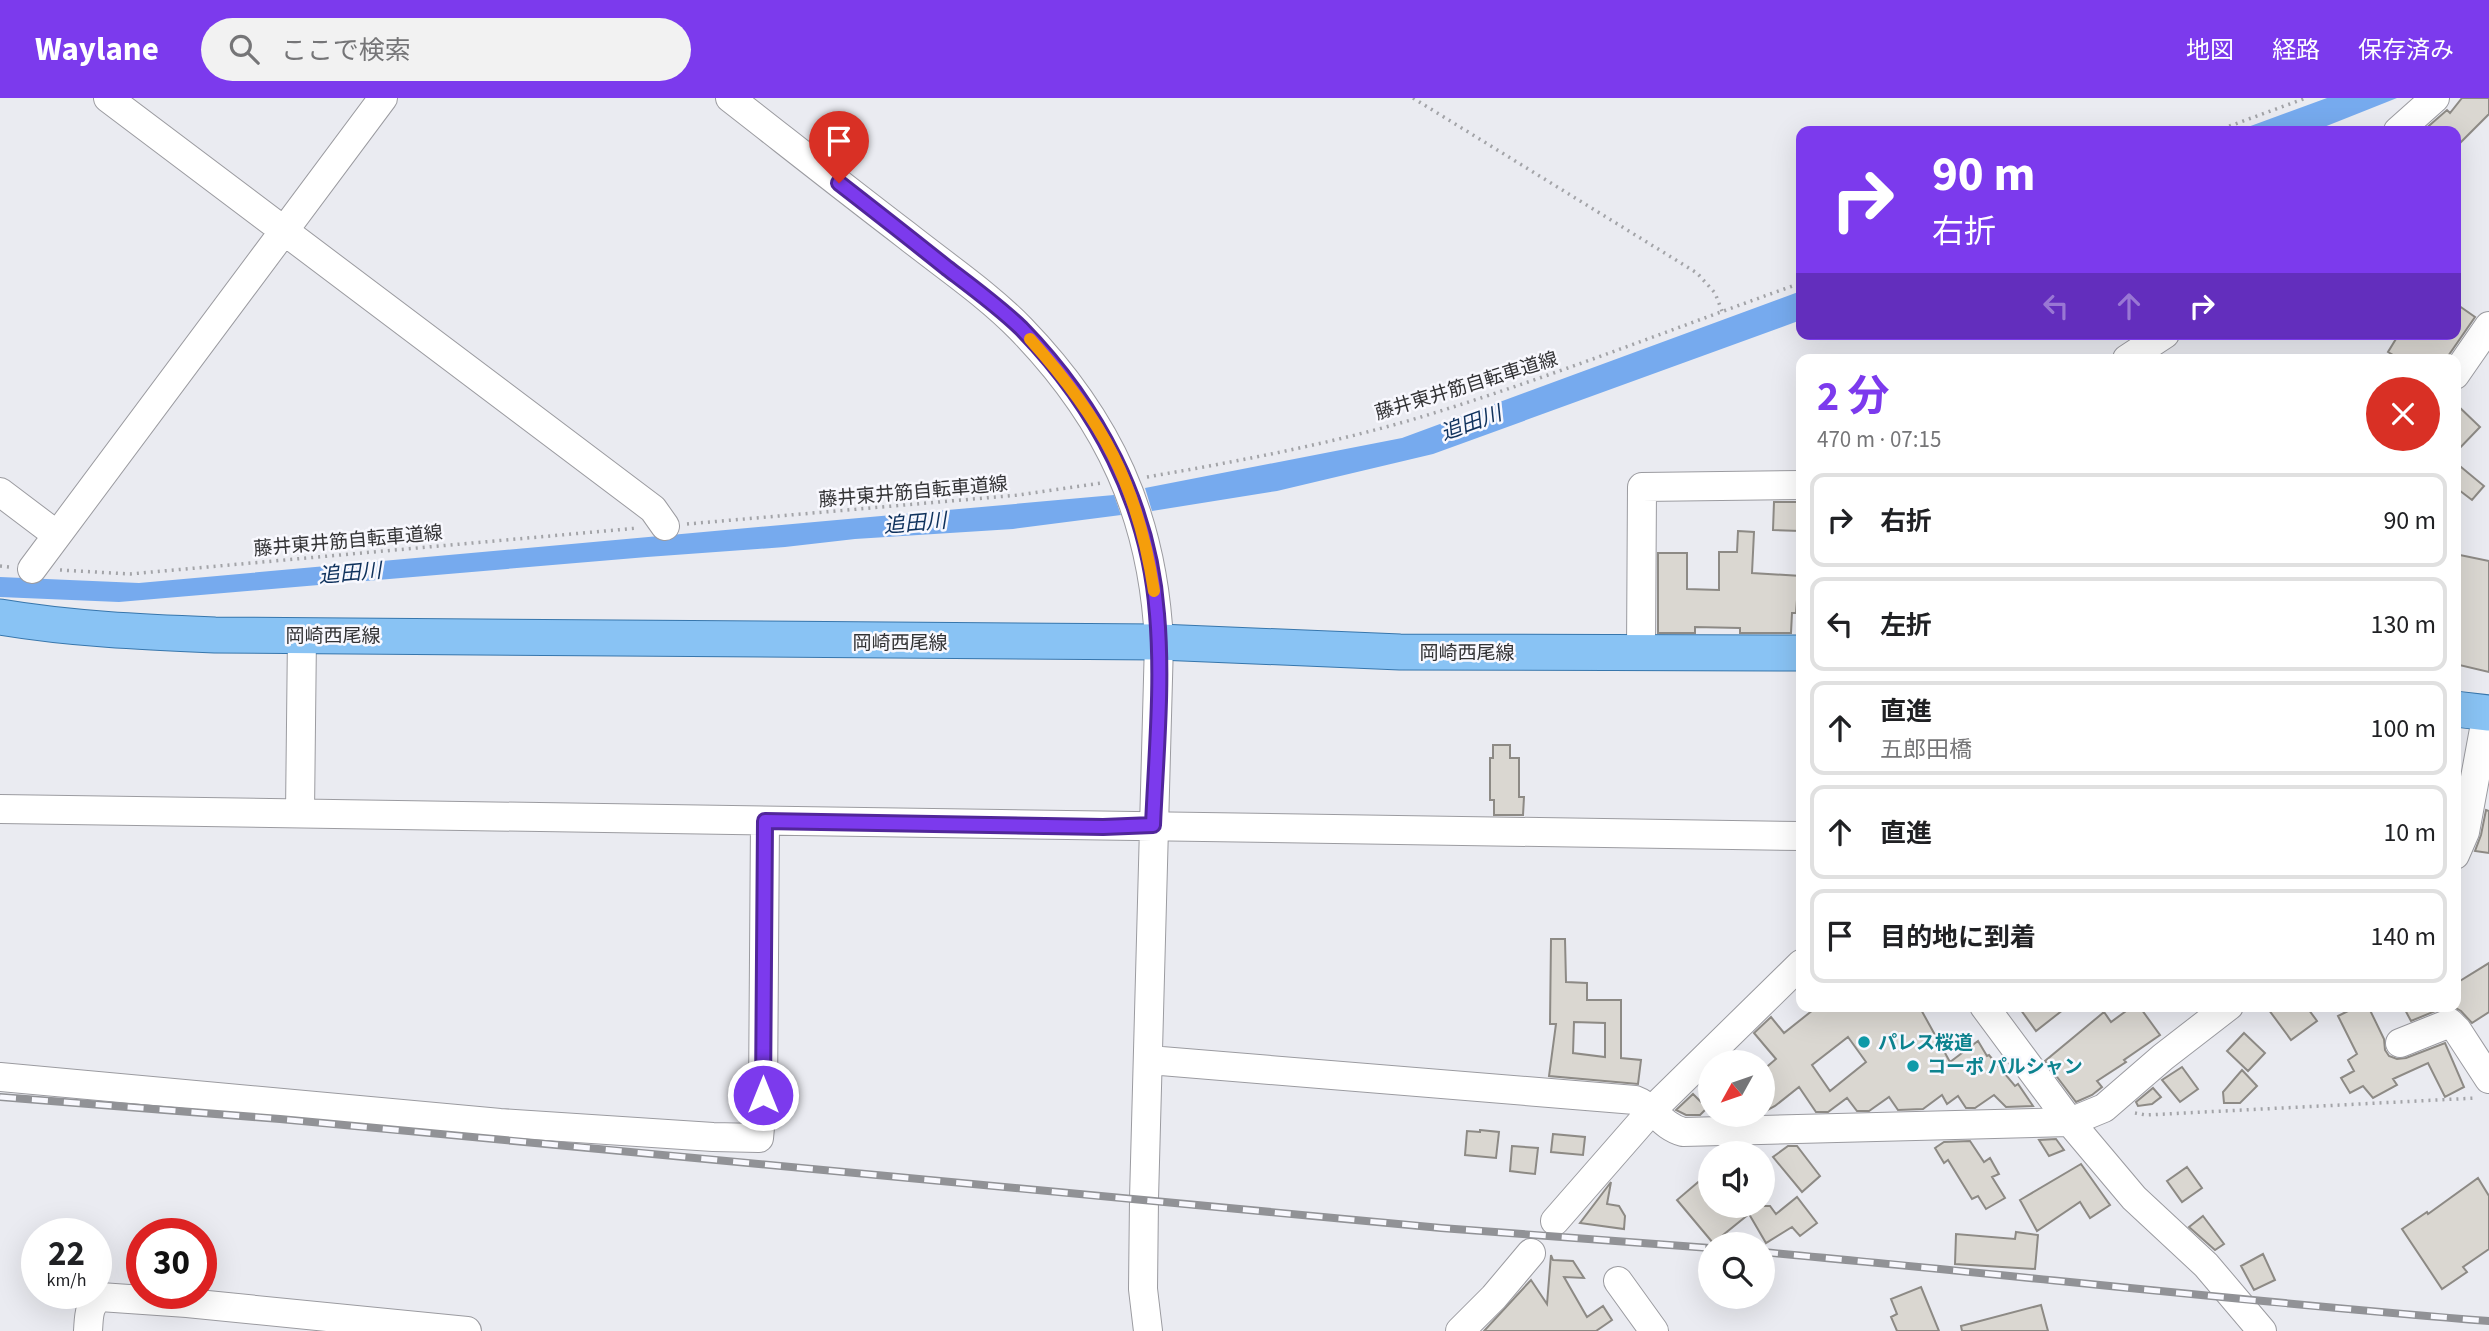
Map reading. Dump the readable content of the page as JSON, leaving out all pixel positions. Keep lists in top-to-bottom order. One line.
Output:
{"streets":{"main road":["岡崎西尾線"],"path":["藤井東井筋自転車道線"]},"water":["追田川"],"places":["パレス桜道","コーポ パルシャン"],"north":"bottom left","page":{"header":"Waylane","search":"ここで検索","nav":["地図","経路","保存済み"],"turn":["90 m","右折"],"heading":["2 分","470 m · 07:15"],"list":[{"name":"右折","value":"90 m"},{"name":"左折","value":"130 m"},{"name":"直進","note":"五郎田橋","value":"100 m"},{"name":"直進","value":"10 m"},{"name":"目的地に到着","value":"140 m"}],"speed":"22 km/h","limit":"30"}}
